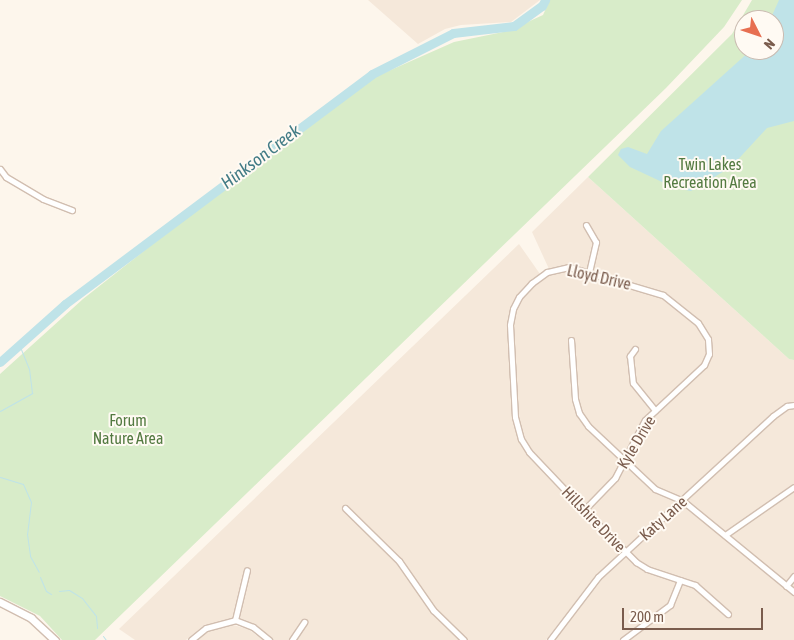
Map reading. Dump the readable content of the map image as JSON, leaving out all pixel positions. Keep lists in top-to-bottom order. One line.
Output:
{"streets":{"street":["Lloyd Drive","Kyle Drive","Katy Lane","Hillshire Drive"]},"crossings":[["Lloyd Drive","Kyle Drive"],["Lloyd Drive","Hillshire Drive"],["Kyle Drive","Hillshire Drive"],["Katy Lane","Hillshire Drive"]],"water":["Hinkson Creek"],"parks":["Twin Lakes Recreation Area","Forum Nature Area"],"scale_bar":"200 m","north":"bottom right"}
